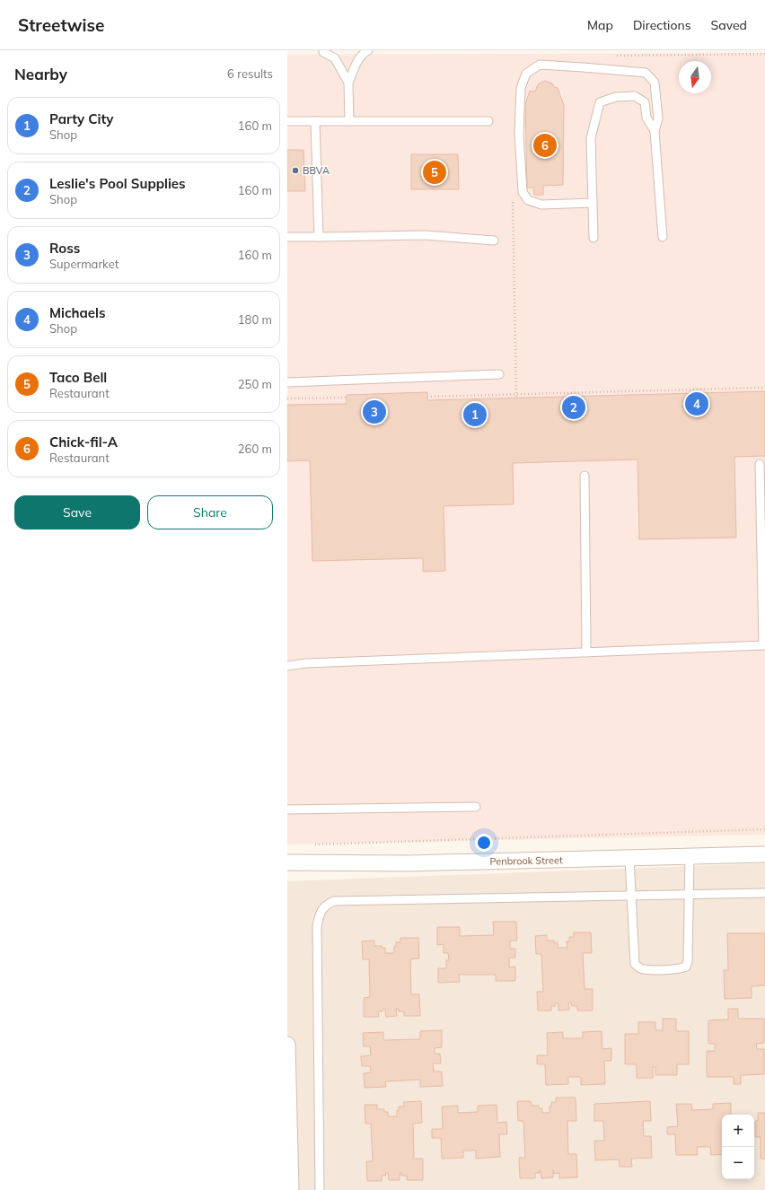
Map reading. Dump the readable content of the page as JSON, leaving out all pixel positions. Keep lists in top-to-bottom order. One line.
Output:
{"streets":{"street":["Penbrook Street"]},"places":["BBVA"],"north":"bottom","page":{"header":"Streetwise","nav":["Map","Directions","Saved"],"heading":["Nearby","6 results"],"list":[{"mark":"1","name":"Party City","note":"Shop","value":"160 m"},{"mark":"2","name":"Leslie's Pool Supplies","note":"Shop","value":"160 m"},{"mark":"3","name":"Ross","note":"Supermarket","value":"160 m"},{"mark":"4","name":"Michaels","note":"Shop","value":"180 m"},{"mark":"5","name":"Taco Bell","note":"Restaurant","value":"250 m"},{"mark":"6","name":"Chick-fil-A","note":"Restaurant","value":"260 m"}],"pins":["6","5","4","2","3","1"],"buttons":["Save","Share"],"map_buttons":["+","−"]}}
